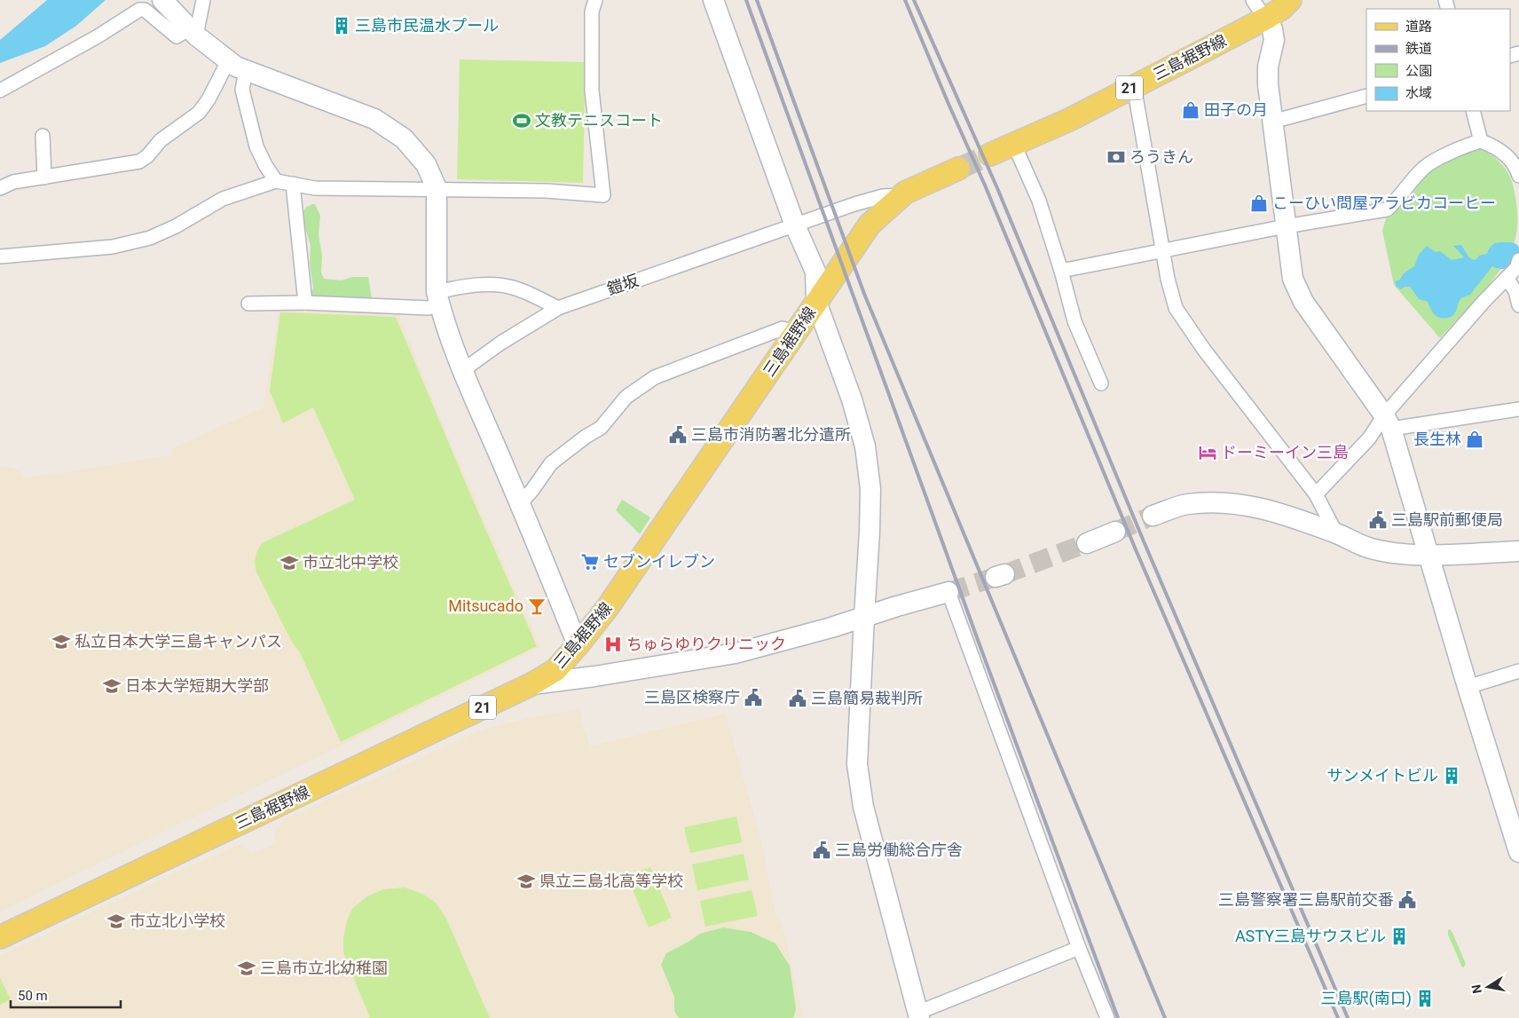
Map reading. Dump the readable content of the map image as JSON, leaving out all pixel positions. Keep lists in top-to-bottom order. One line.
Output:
{"streets":{"main road":["三島裾野線","21"],"street":["鎧坂"]},"crossings":[["三島裾野線","鎧坂"]],"places":{"building":["三島市民温水プール","サンメイトビル","ASTY三島サウスビル","三島駅(南口)"],"shop":["田子の月","こーひい問屋アラビカコーヒー","長生林"],"sports":["文教テニスコート"],"bank":["ろうきん"],"public building":["三島市消防署北分遣所","三島駅前郵便局","三島区検察庁","三島簡易裁判所","三島労働総合庁舎","三島警察署三島駅前交番"],"hotel":["ドーミーイン三島"],"supermarket":["セブンイレブン"],"school or university":["市立北中学校","私立日本大学三島キャンパス","日本大学短期大学部","県立三島北高等学校","市立北小学校","三島市立北幼稚園"],"bar":["Mitsucado"],"hospital":["ちゅらゆりクリニック"]},"legend":["道路","鉄道","公園","水域"],"scale_bar":"50 m","north":"left"}
